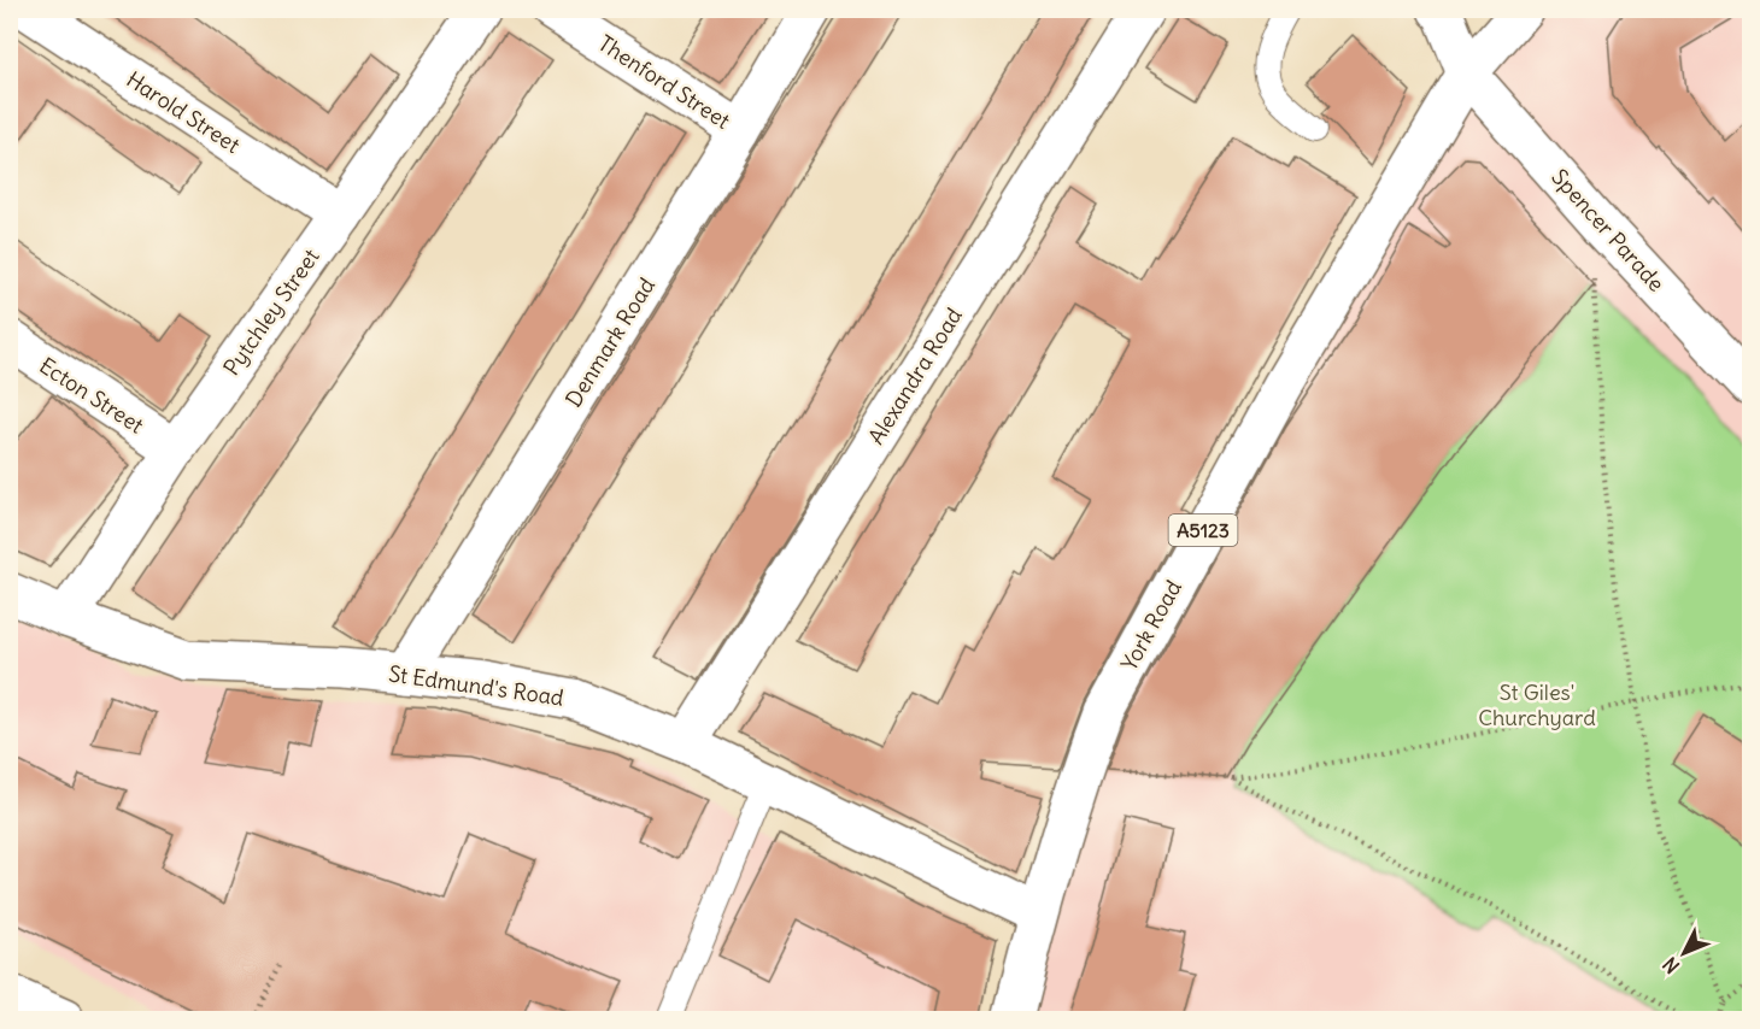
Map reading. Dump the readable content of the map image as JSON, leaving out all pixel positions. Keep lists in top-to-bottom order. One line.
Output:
{"streets":{"street":["Thenford Street","Harold Street","Spencer Parade","Pytchley Street","Denmark Road","Alexandra Road","Ecton Street","A5123","York Road","St Edmund's Road"]},"crossings":[["Thenford Street","Denmark Road"],["Harold Street","Pytchley Street"],["Spencer Parade","A5123"],["Spencer Parade","York Road"],["Pytchley Street","Ecton Street"],["Pytchley Street","St Edmund's Road"],["Denmark Road","St Edmund's Road"],["Alexandra Road","St Edmund's Road"],["A5123","York Road"],["York Road","St Edmund's Road"]],"parks":["St Giles' Churchyard"],"north":"bottom left"}
